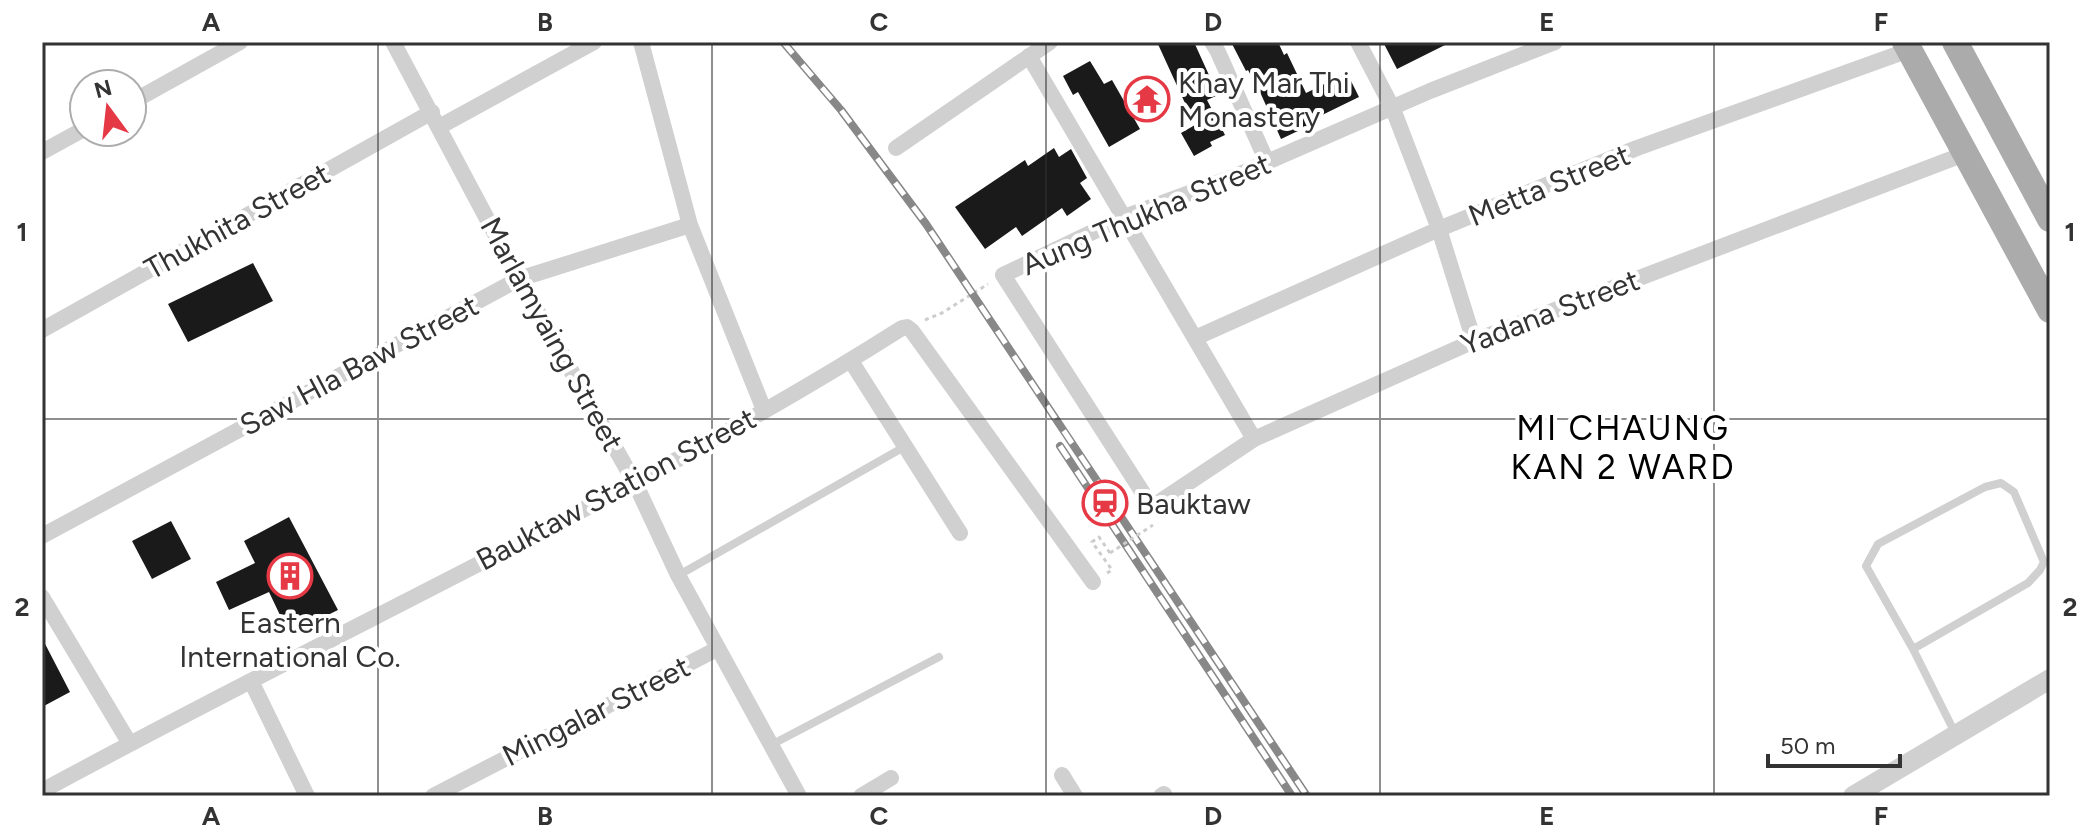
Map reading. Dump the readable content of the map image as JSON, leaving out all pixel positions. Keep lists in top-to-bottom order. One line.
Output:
{"streets":{"street":["Metta Street","Aung Thukha Street","Thukhita Street","Yadana Street","Marlamyaing Street","Saw Hla Baw Street","Bauktaw Station Street","Mingalar Street"]},"crossings":[["Thukhita Street","Marlamyaing Street"],["Marlamyaing Street","Saw Hla Baw Street"],["Marlamyaing Street","Bauktaw Station Street"],["Marlamyaing Street","Mingalar Street"]],"districts":["MI CHAUNG KAN 2 WARD"],"places":{"temple":["Khay Mar Thi Monastery"],"station":["Bauktaw"],"building":["Eastern International Co."]},"scale_bar":"50 m","north":"top","grid":{"columns":["A","B","C","D","E","F"],"rows":["1","2"]}}
